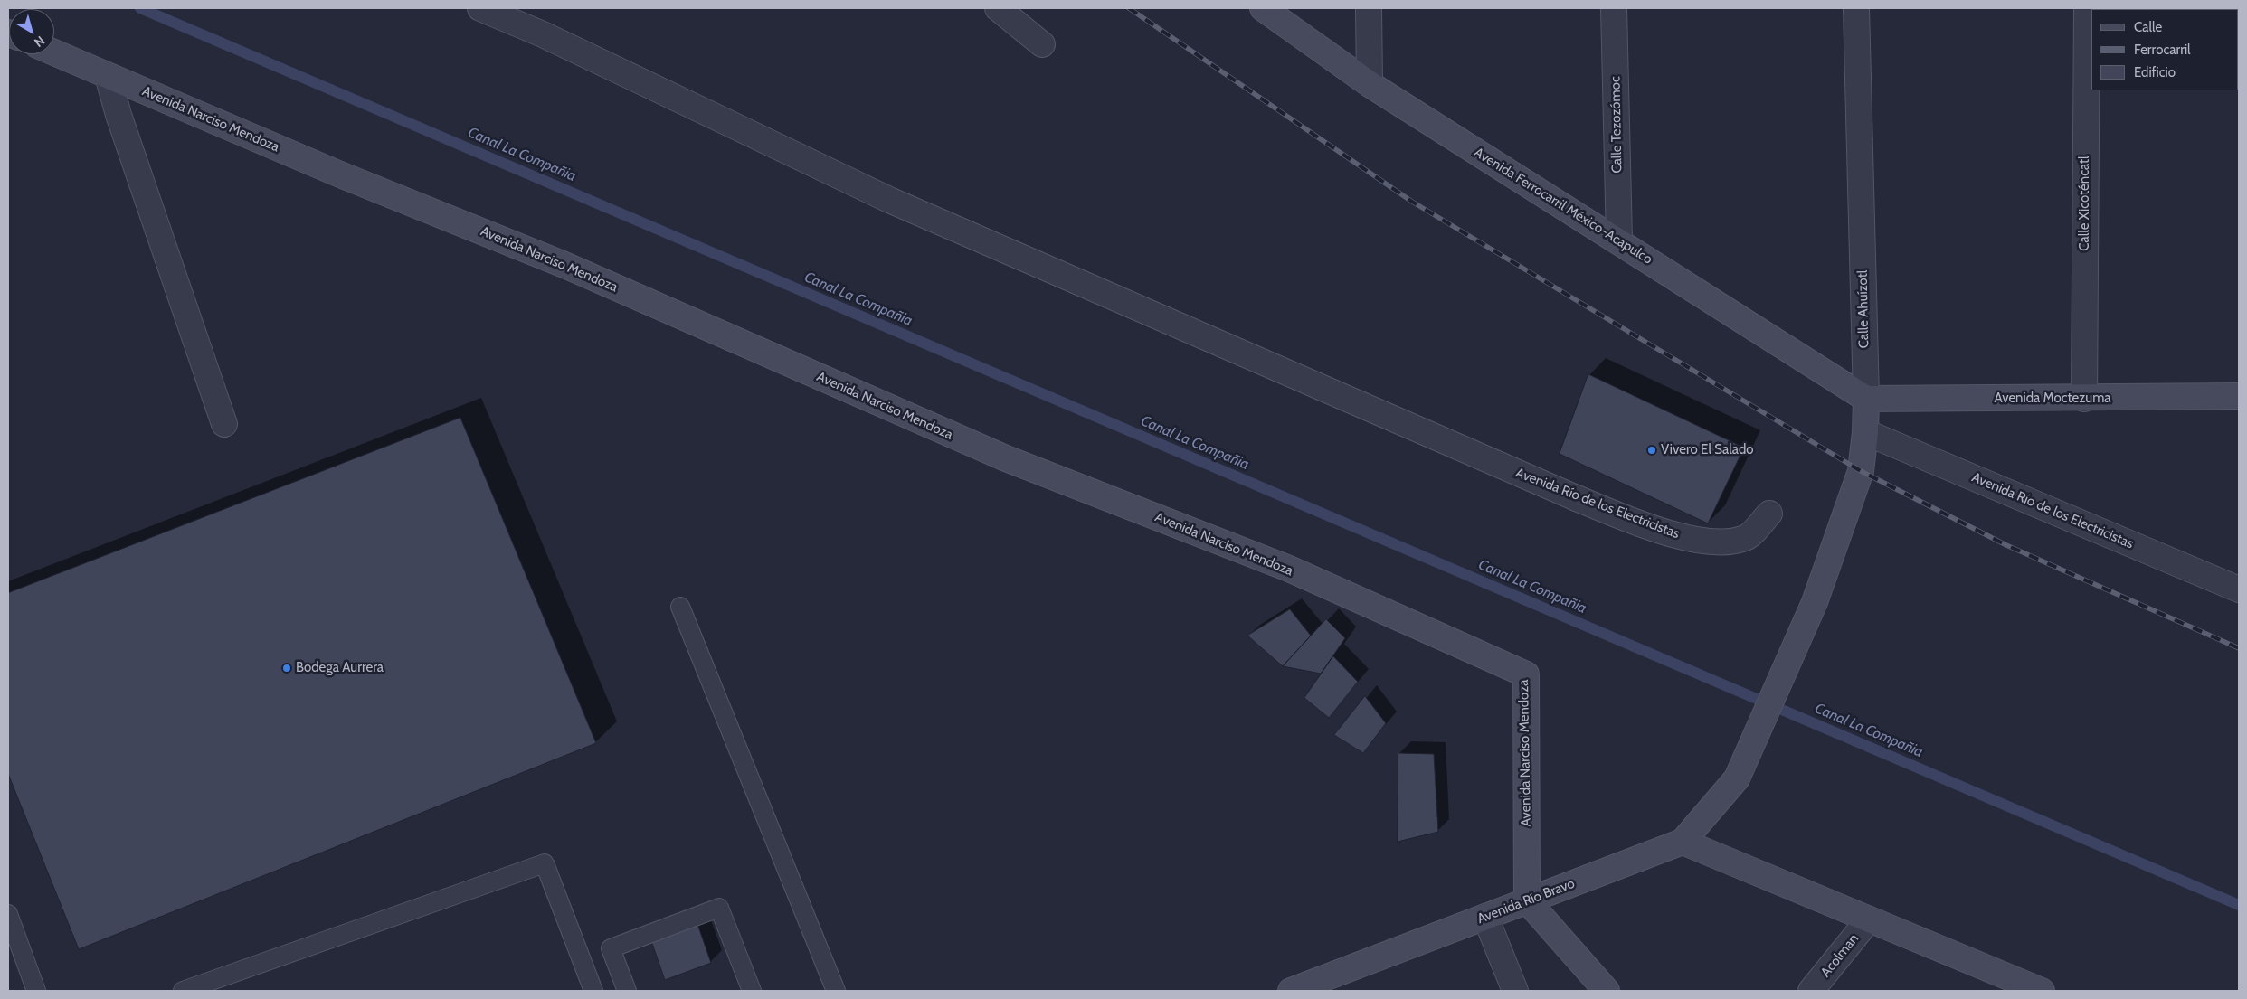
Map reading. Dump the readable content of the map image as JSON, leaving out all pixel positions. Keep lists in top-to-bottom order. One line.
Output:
{"streets":{"main road":["Avenida Narciso Mendoza","Avenida Ferrocarril México-Acapulco","Calle Ahuízotl","Avenida Moctezuma","Avenida Río Bravo"],"street":["Calle Tezozómoc","Calle Xicoténcatl","Avenida Río de los Electricistas","Acolman"]},"crossings":[["Avenida Narciso Mendoza","Avenida Río Bravo"],["Calle Tezozómoc","Avenida Ferrocarril México-Acapulco"],["Calle Xicoténcatl","Avenida Moctezuma"],["Avenida Ferrocarril México-Acapulco","Calle Ahuízotl"],["Avenida Ferrocarril México-Acapulco","Avenida Moctezuma"],["Calle Ahuízotl","Avenida Moctezuma"],["Calle Ahuízotl","Avenida Río de los Electricistas"],["Calle Ahuízotl","Avenida Río Bravo"]],"water":["Canal La Compañia"],"places":["Vivero El Salado","Bodega Aurrera"],"legend":["Calle","Ferrocarril","Edificio"],"north":"bottom right"}
